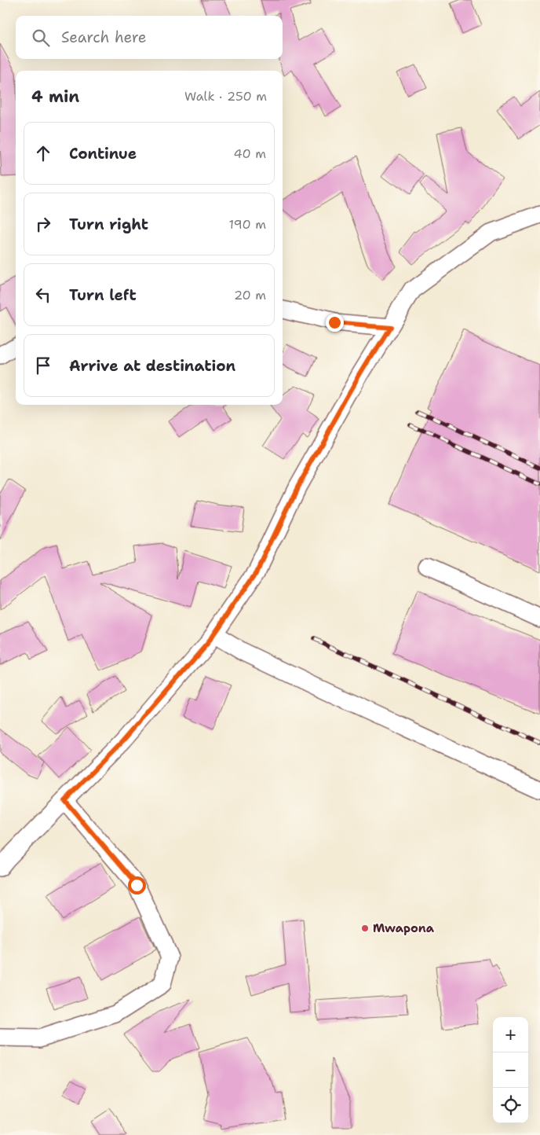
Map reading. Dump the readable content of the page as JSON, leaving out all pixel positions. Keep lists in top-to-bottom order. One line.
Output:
{"places":["Mwapona"],"page":{"search":"Search here","heading":["4 min","Walk · 250 m"],"list":[["Continue","40 m"],["Turn right","190 m"],["Turn left","20 m"],"Arrive at destination"],"map_buttons":["+","−"]}}
